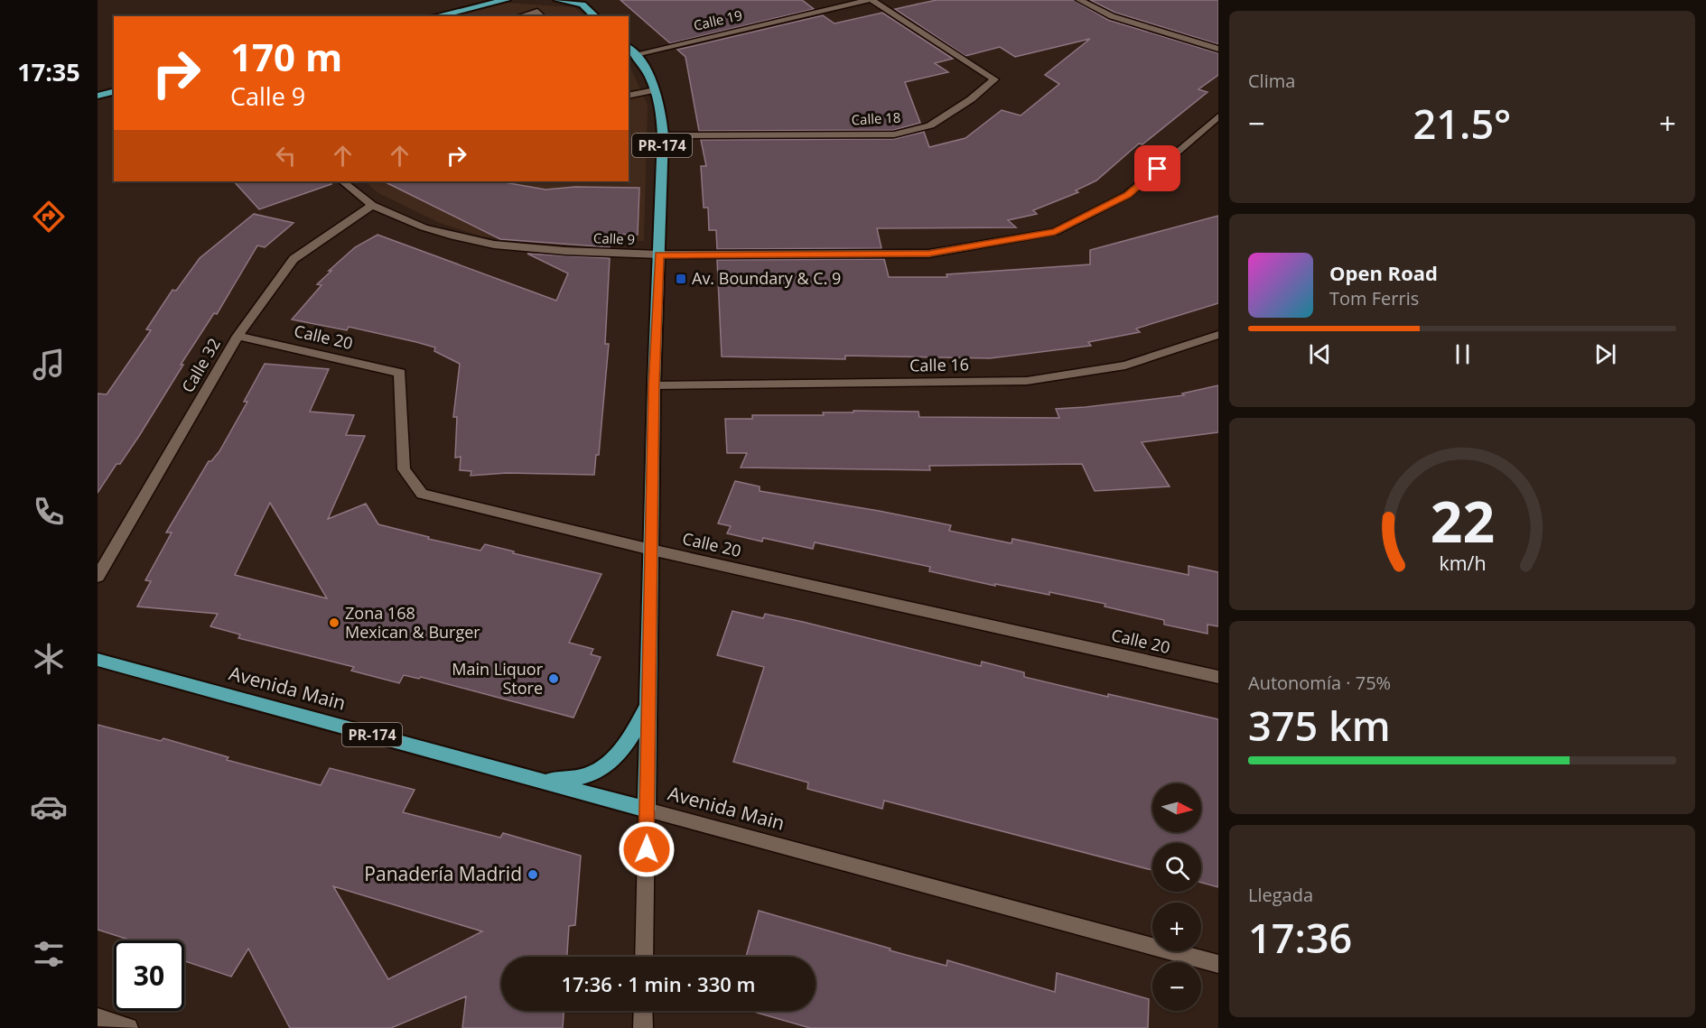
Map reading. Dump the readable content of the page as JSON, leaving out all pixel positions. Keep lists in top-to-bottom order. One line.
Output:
{"streets":{"highway":["PR-174","Avenida Main"],"street":["Calle 19","Calle 18","Calle 9","Calle 20","Calle 32","Calle 16"]},"crossings":[["Calle 19","Calle 18"],["Calle 19","PR-174"],["Calle 18","PR-174"],["PR-174","Calle 9"],["PR-174","Calle 20"],["PR-174","Calle 16"],["PR-174","Avenida Main"],["Calle 9","Calle 32"],["Calle 20","Calle 32"]],"places":{"transit":["Av. Boundary & C. 9"],"other":["Zona 168 Mexican & Burger","Main Liquor Store","Panadería Madrid"]},"north":"right","page":{"tabs":"17:35","tile":["Clima",["Autonomía · 75%","375 km"],["Llegada","17:36"]],"turn":["170 m","Calle 9"],"heat":["−","21.5°","+"],"song":["Open Road","Tom Ferris"],"map_buttons":["+","−"],"limit":"30","trip":"17:36 · 1 min · 330 m","gauge":["22","km/h"]}}
